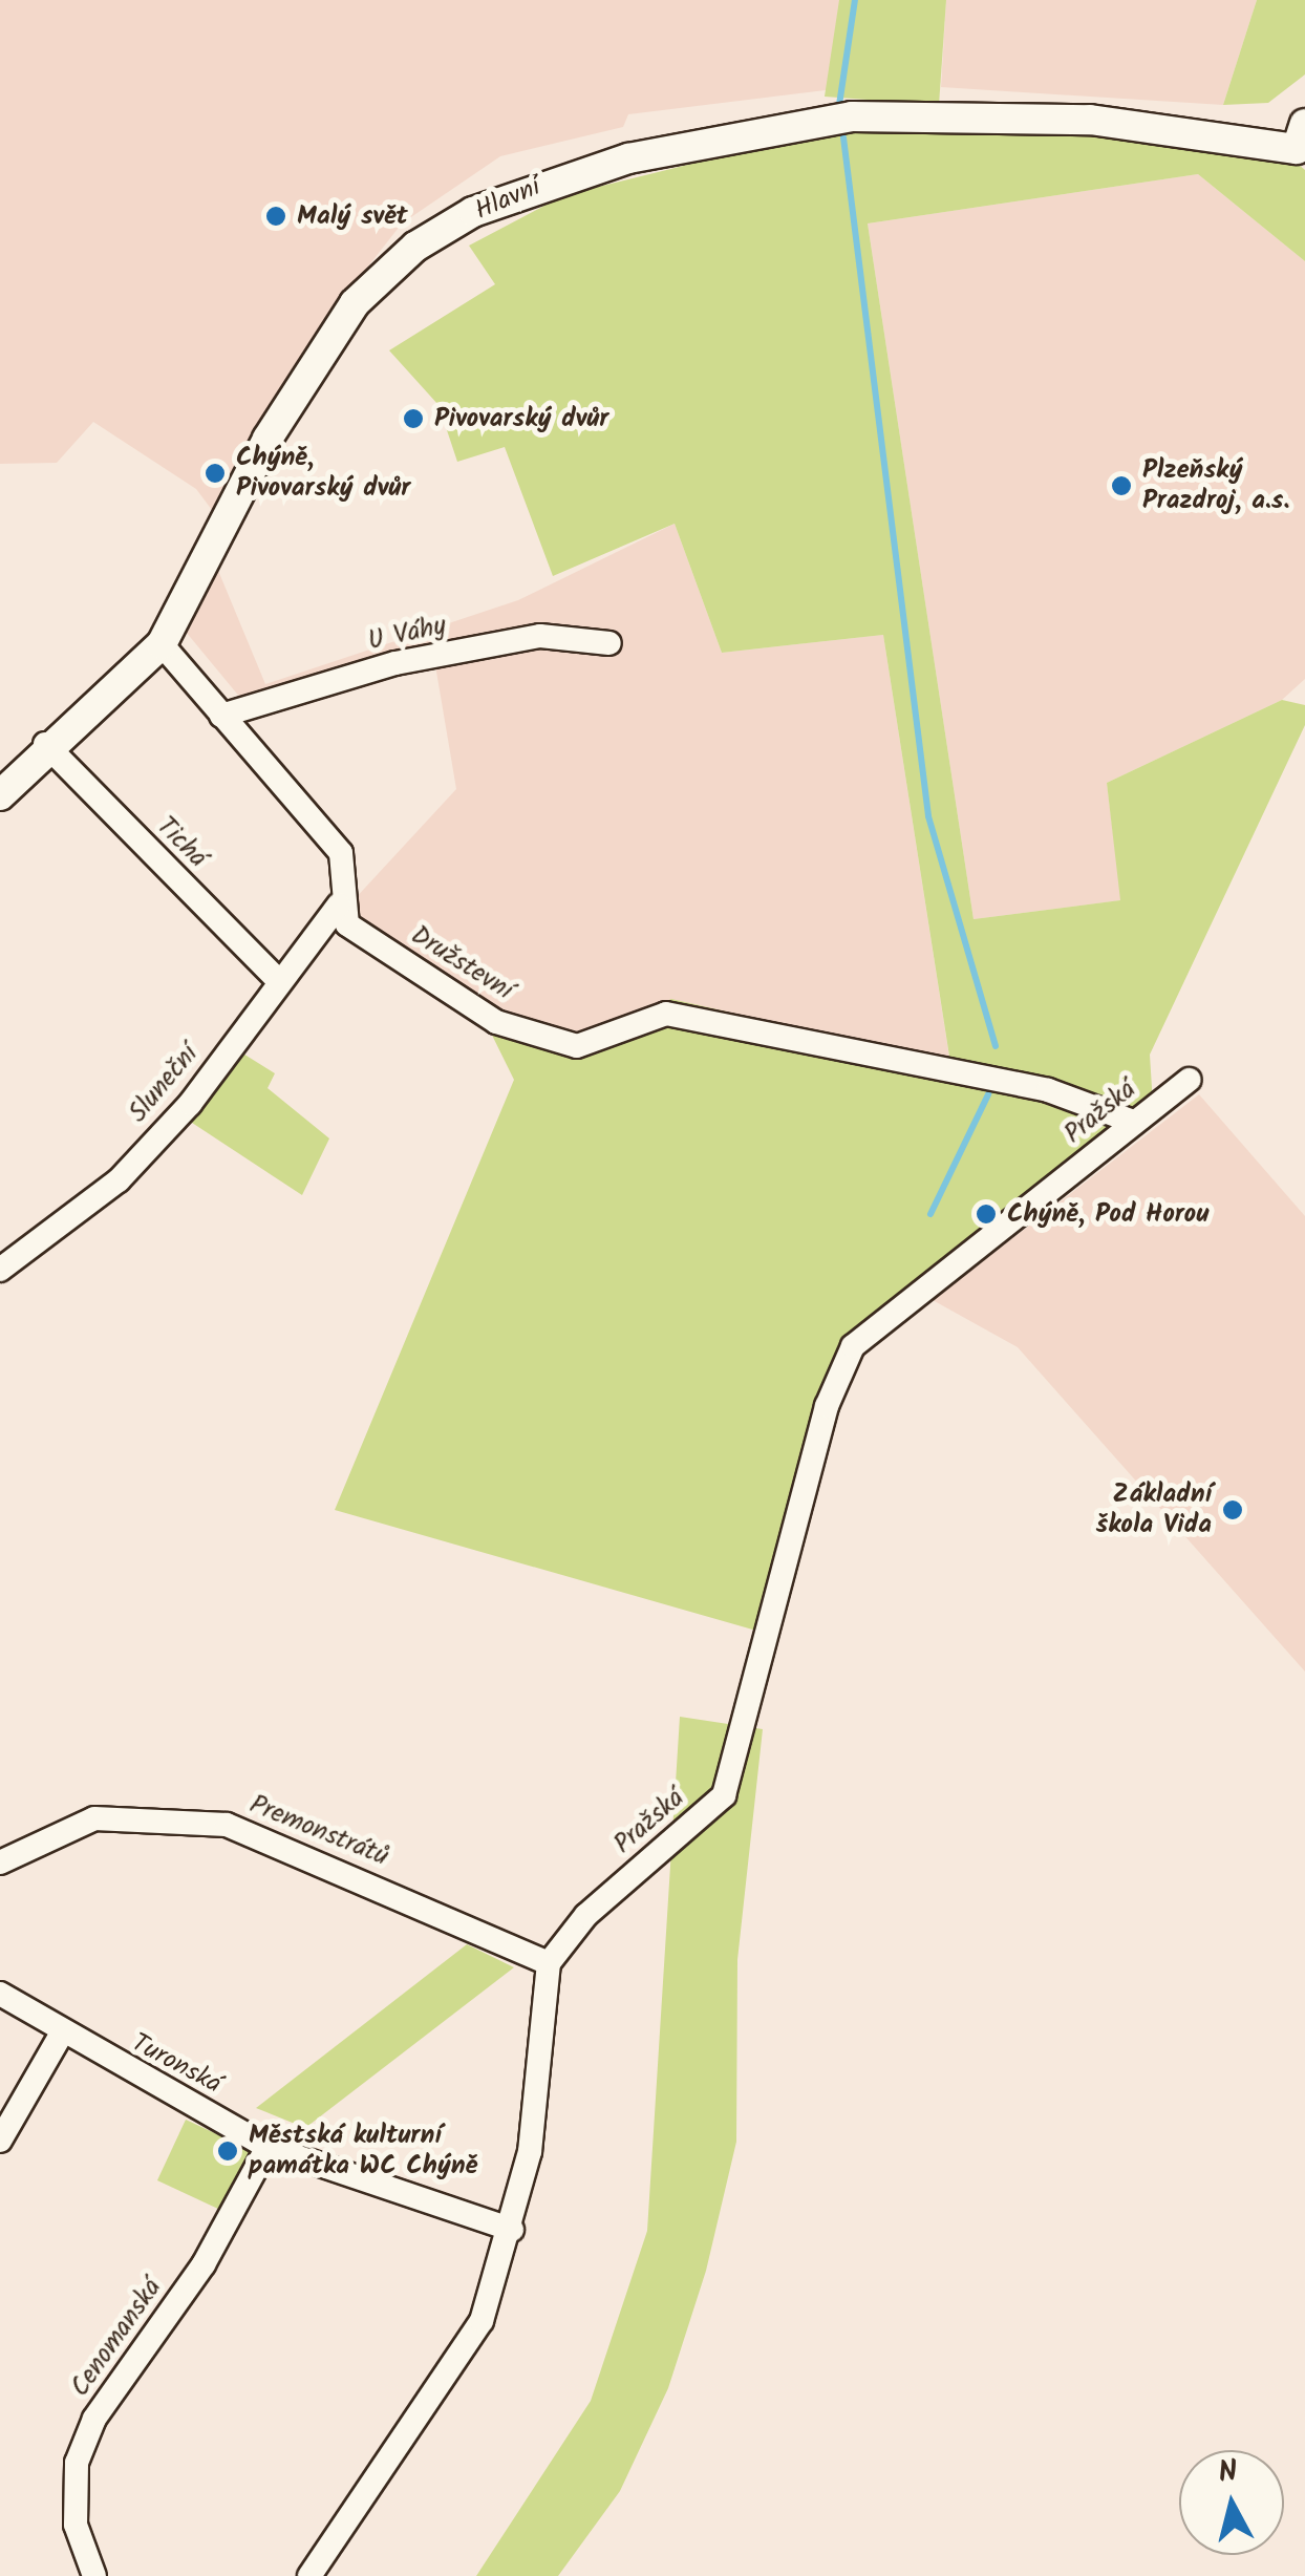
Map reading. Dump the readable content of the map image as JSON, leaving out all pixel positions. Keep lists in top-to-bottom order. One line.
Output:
{"streets":{"street":["Hlavní","U Váhy","Tichá","Družstevní","Sluneční","Pražská","Premonstrátů","Turonská","Cenomanská"]},"crossings":[["Hlavní","Tichá"],["Tichá","Sluneční"],["Družstevní","Sluneční"],["Družstevní","Pražská"],["Pražská","Premonstrátů"],["Turonská","Cenomanská"]],"places":["Malý svět","Pivovarský dvůr","Chýně, Pivovarský dvůr","Plzeňský Prazdroj, a.s.","Chýně, Pod Horou","Základní škola Vida","Městská kulturní památka WC Chýně"],"north":"top"}
